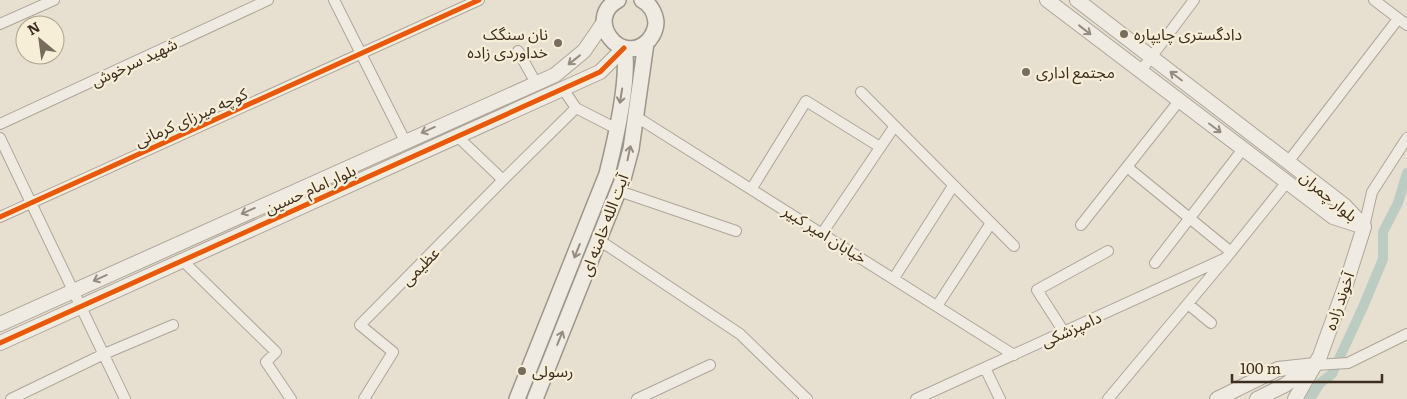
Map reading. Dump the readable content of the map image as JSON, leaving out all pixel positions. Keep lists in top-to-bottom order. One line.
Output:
{"streets":{"main road":["آیت الله خامنه ای"],"street":["شهید سرخوش","کوچه میرزای کرمانی","بلوار امام حسین","بلوار چمران","خیابان امیر کبیر","عظیمی","آخوند زاده","دامپزشکی"]},"crossings":[["بلوار امام حسین","آیت الله خامنه ای"],["بلوار چمران","آخوند زاده"],["آیت الله خامنه ای","خیابان امیر کبیر"],["خیابان امیر کبیر","دامپزشکی"]],"places":["دادگستری چایپاره","نان سنگک خداوردی زاده","مجتمع اداری","رسولی"],"scale_bar":"100 m","north":"top left"}
